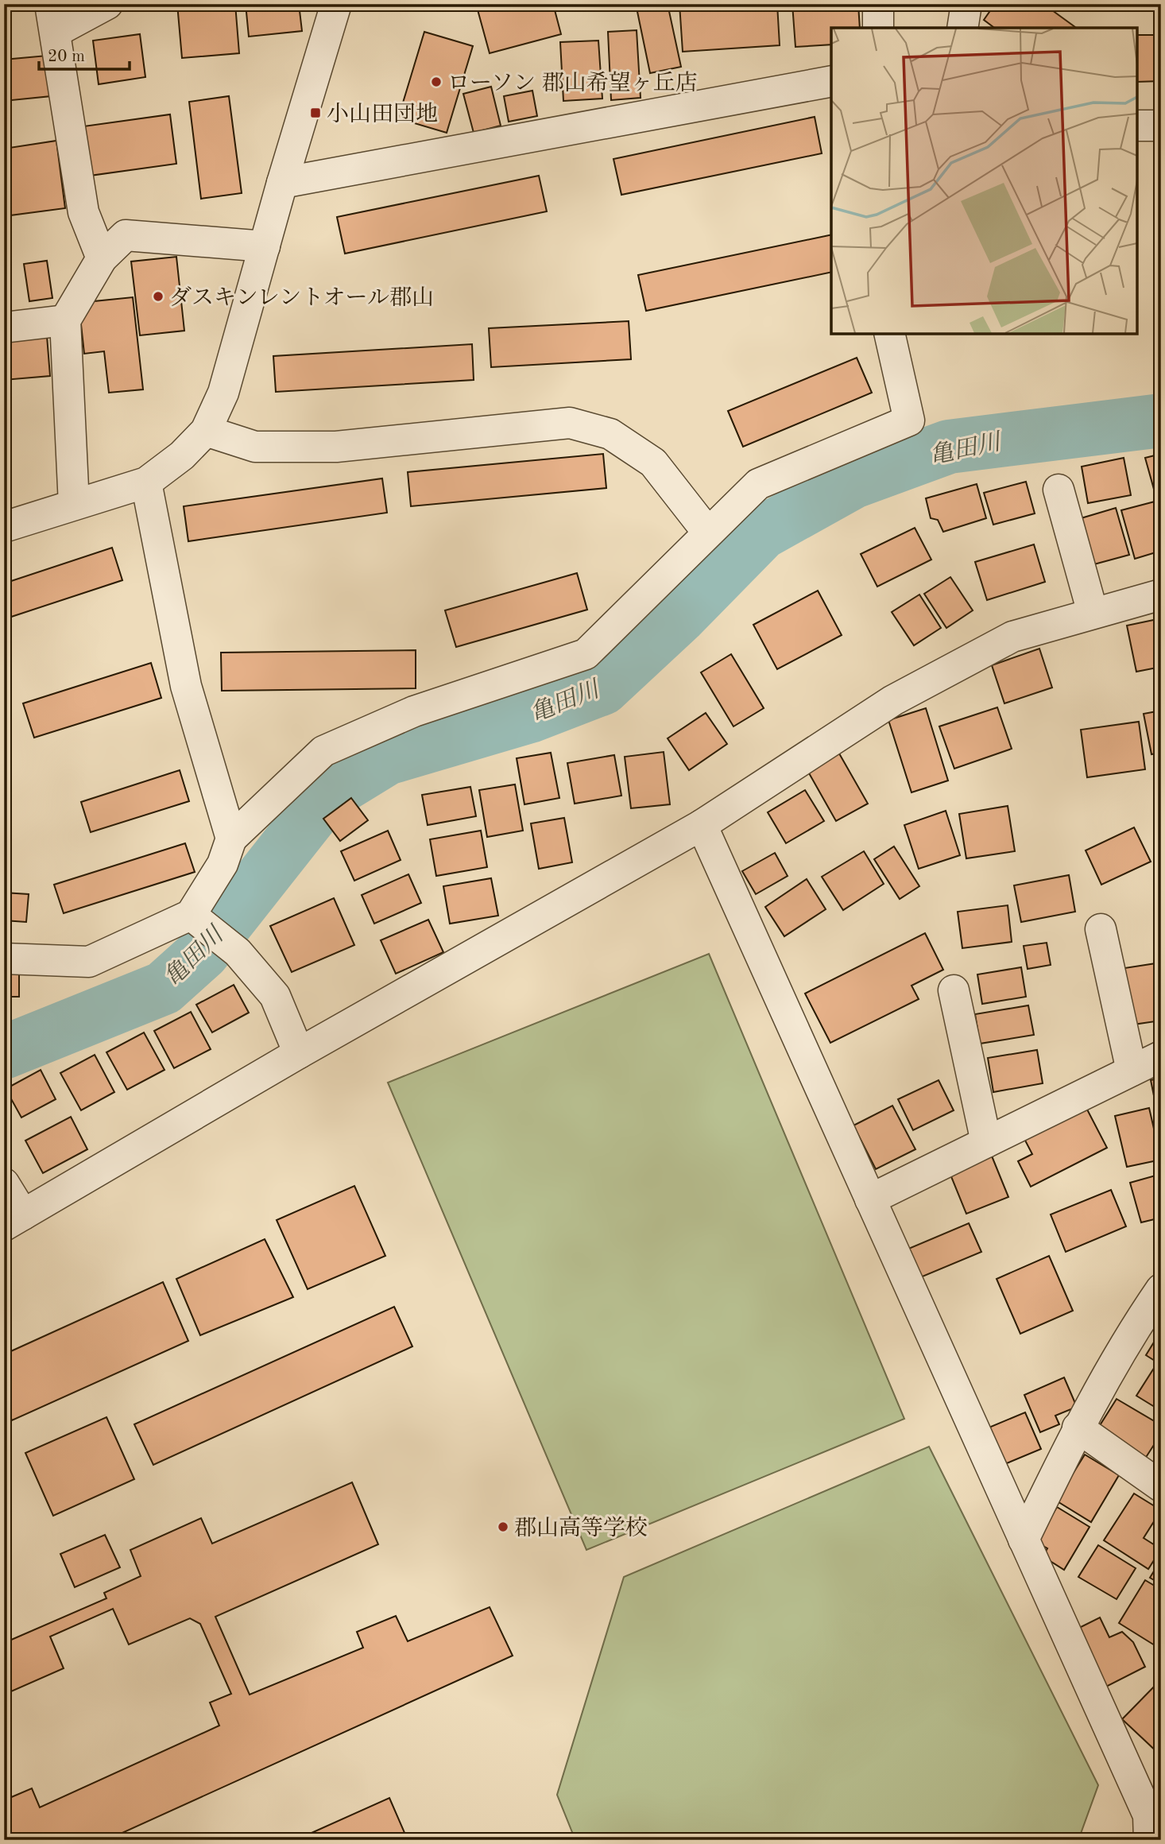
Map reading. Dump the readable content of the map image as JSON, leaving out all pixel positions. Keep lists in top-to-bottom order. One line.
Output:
{"water":["亀田川"],"places":{"other":["ローソン 郡山希望ヶ丘店","ダスキンレントオール郡山","郡山高等学校"],"transit":["小山田団地"]},"scale_bar":"20 m"}
